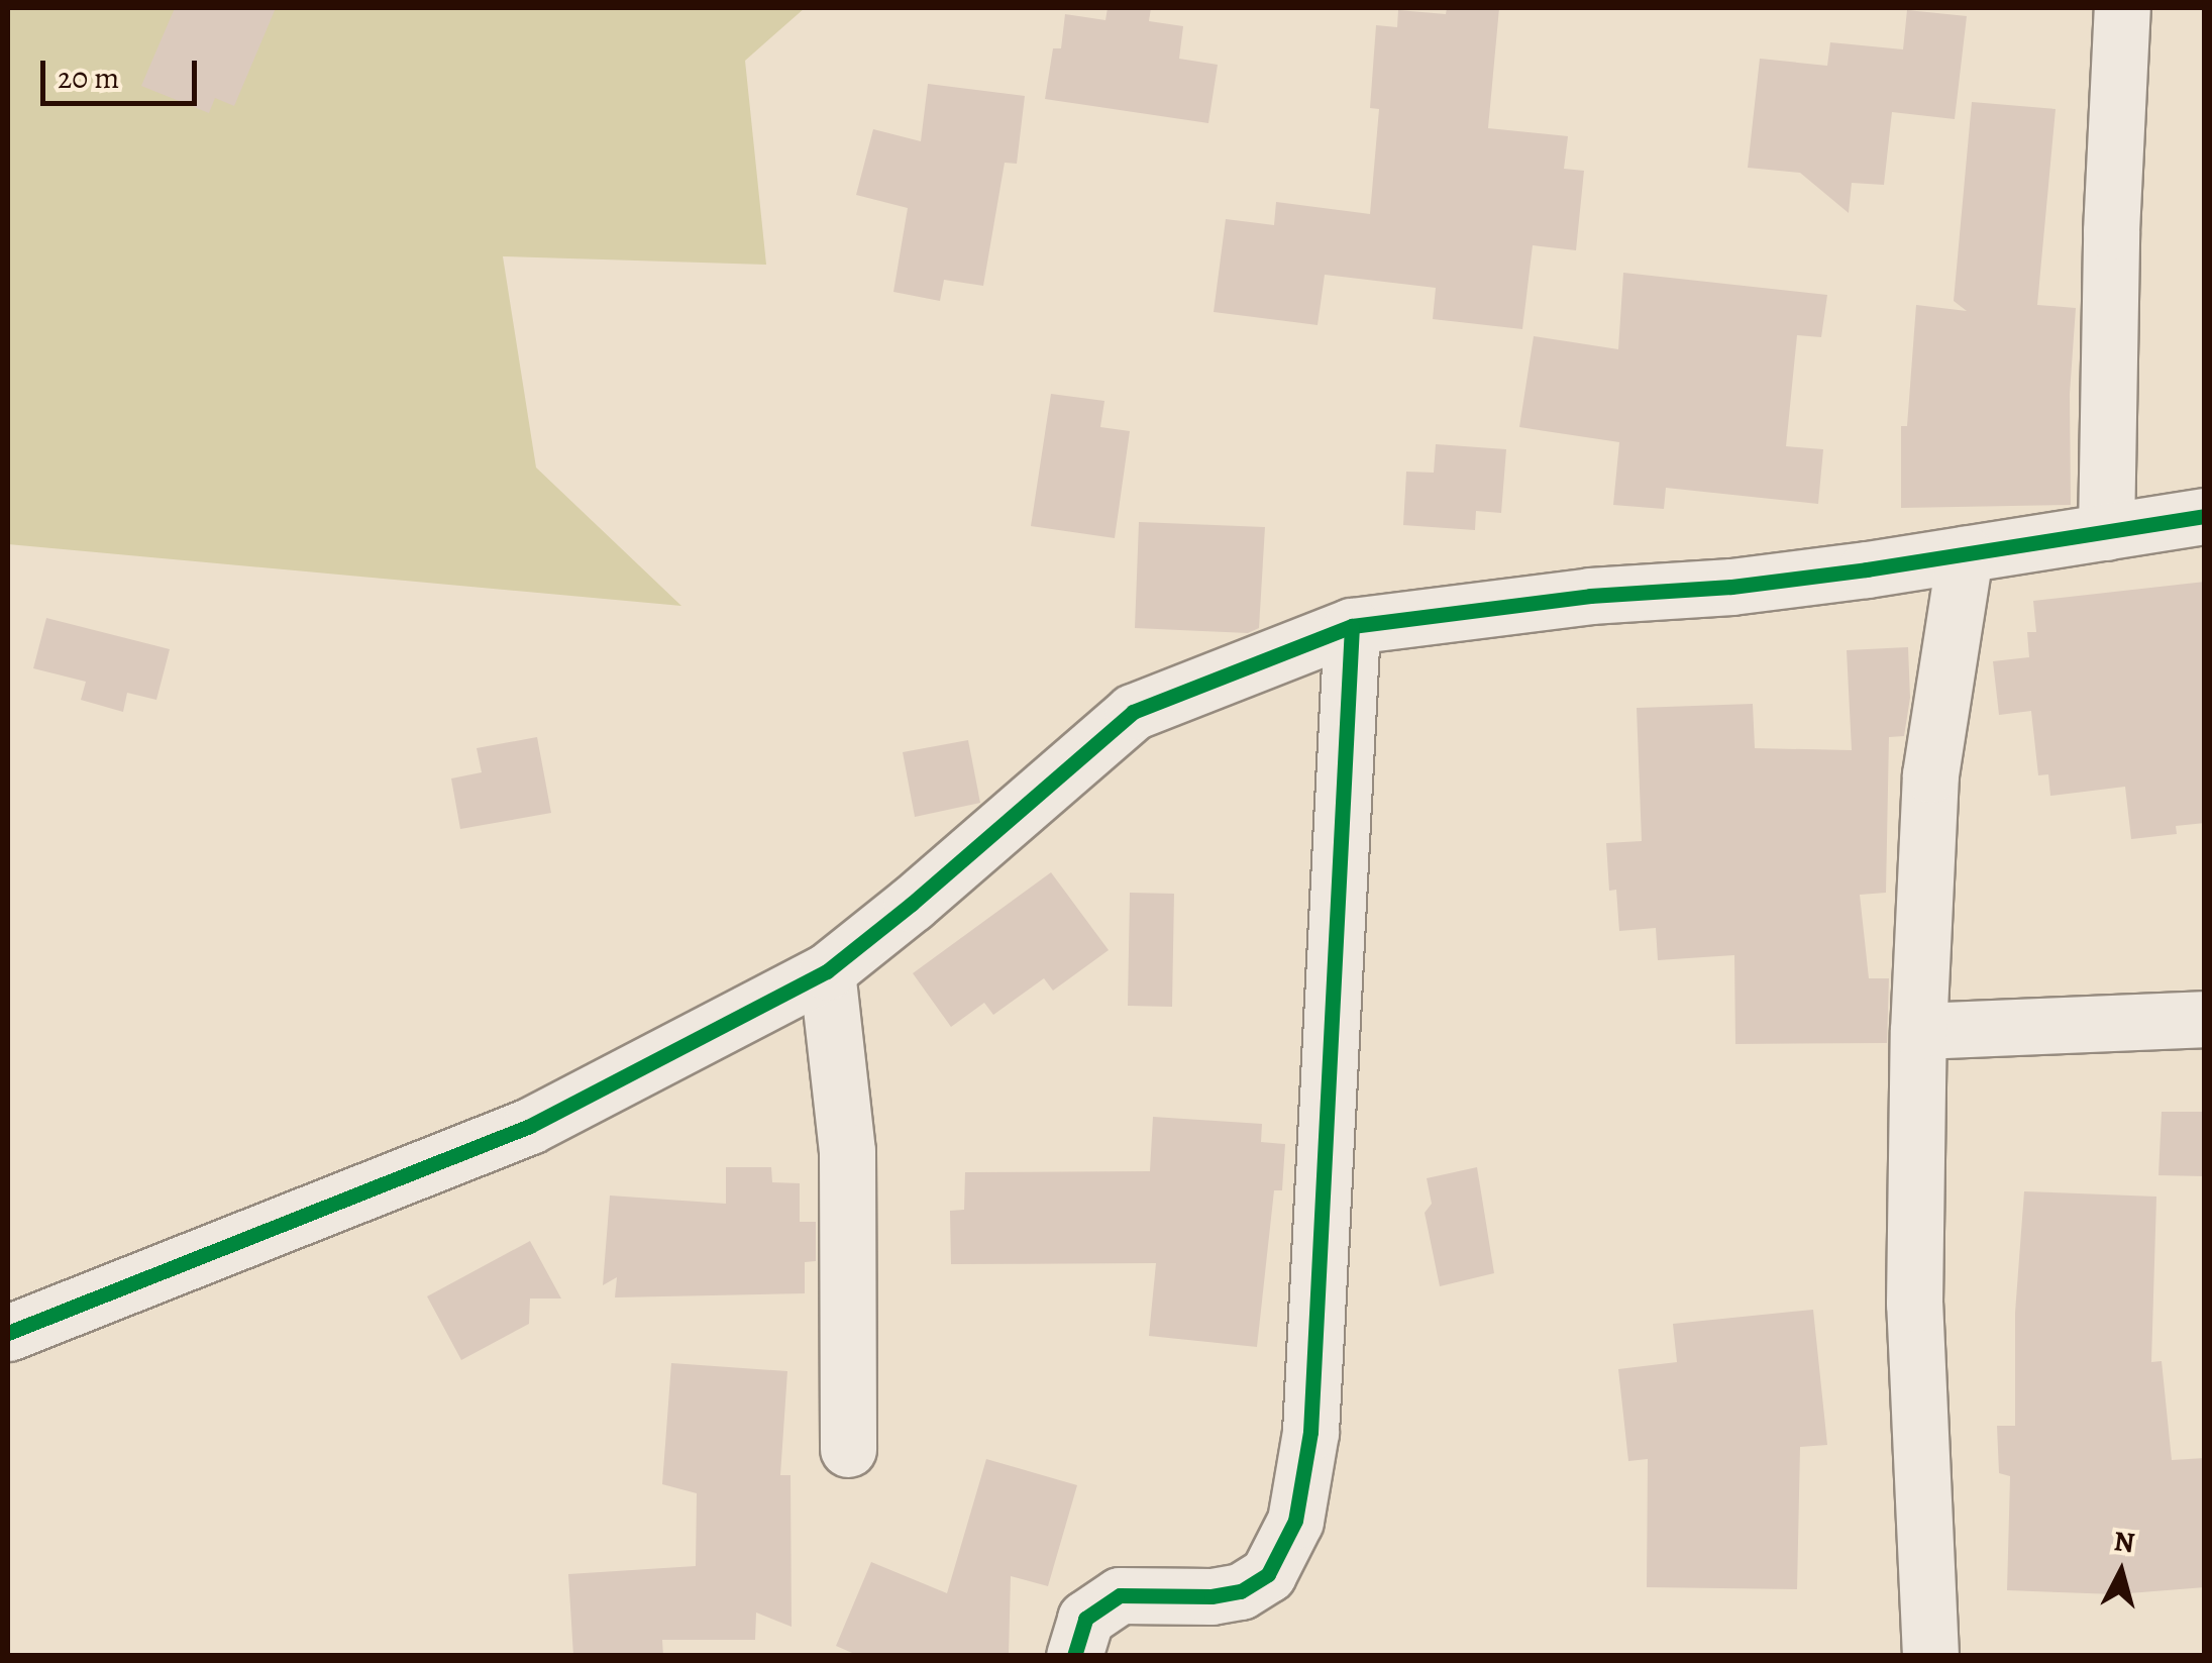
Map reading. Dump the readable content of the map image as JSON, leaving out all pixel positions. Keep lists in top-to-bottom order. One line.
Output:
{"scale_bar":"20 m","north":"top"}
